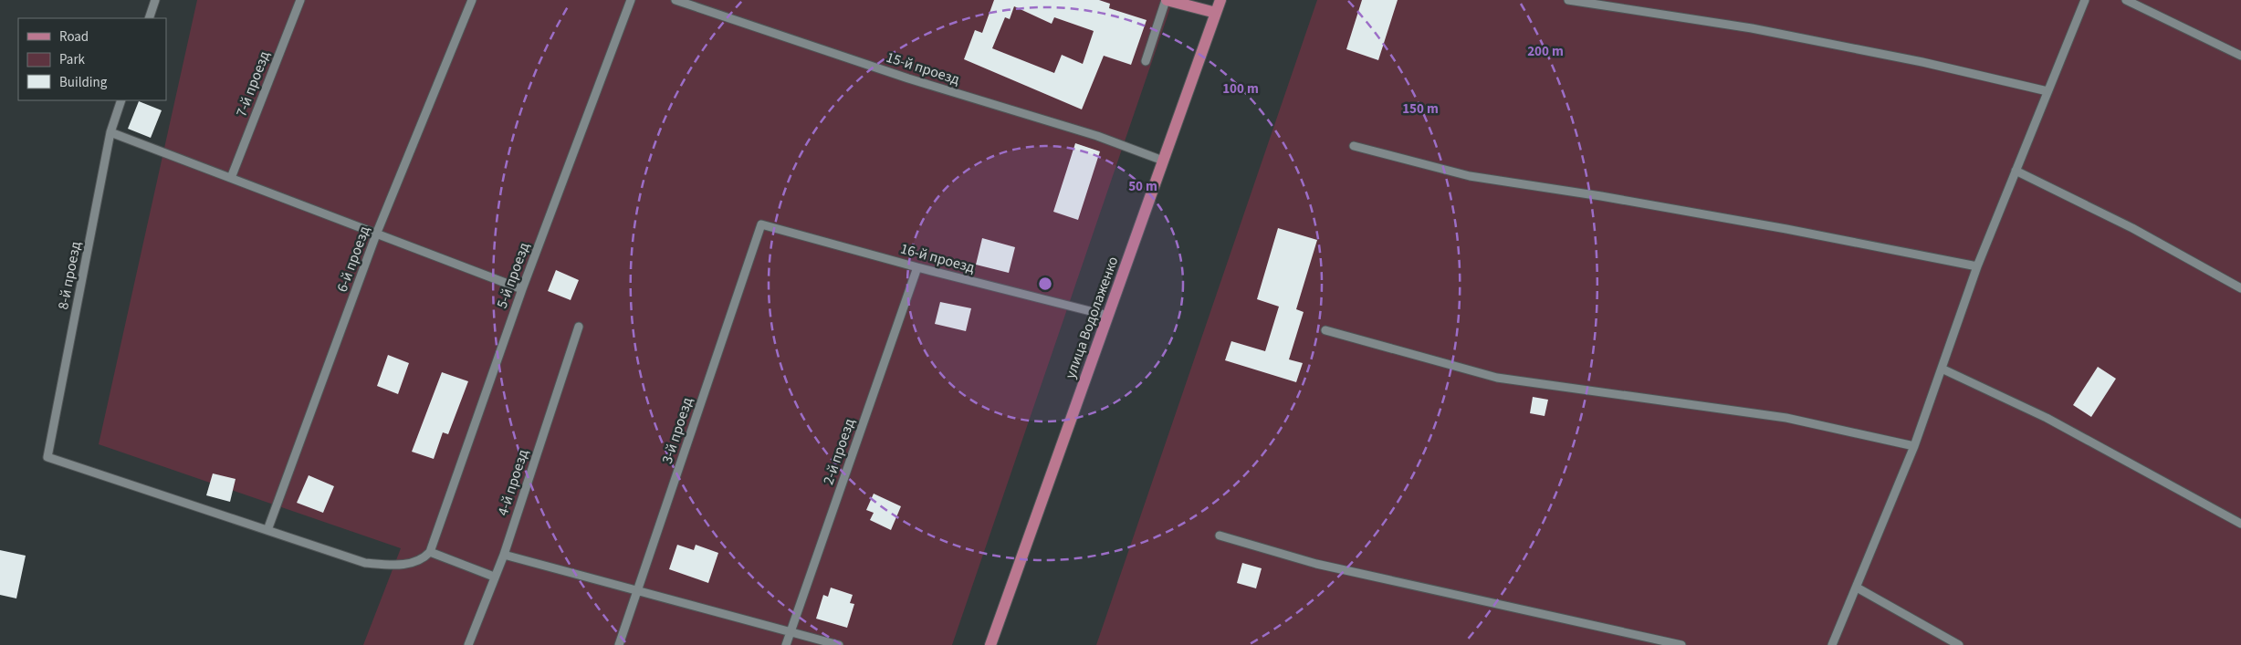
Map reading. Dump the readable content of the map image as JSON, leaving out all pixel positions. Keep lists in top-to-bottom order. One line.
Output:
{"streets":{"main road":["улица Водолаженко"],"street":["15-й проезд","7-й проезд","16-й проезд","6-й проезд","8-й проезд","5-й проезд","3-й проезд","2-й проезд","4-й проезд"]},"crossings":[["15-й проезд","улица Водолаженко"],["16-й проезд","улица Водолаженко"],["16-й проезд","3-й проезд"],["16-й проезд","2-й проезд"],["6-й проезд","8-й проезд"],["6-й проезд","5-й проезд"],["8-й проезд","5-й проезд"]],"legend":["Road","Park","Building"],"rings":["200 m","100 m","150 m","50 m"]}
